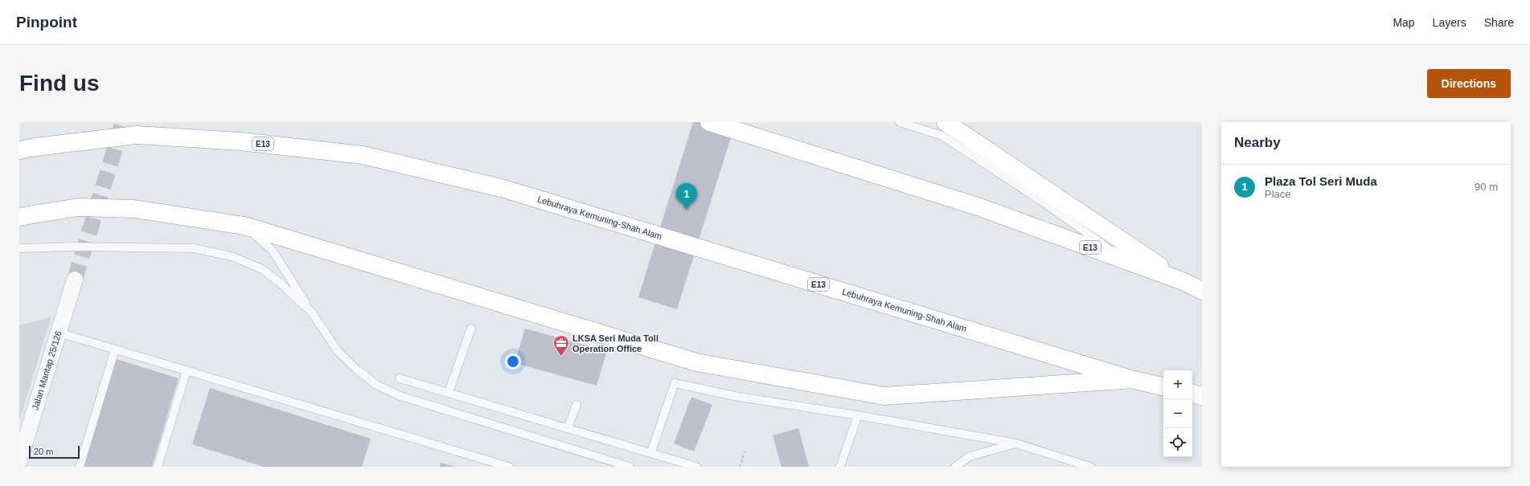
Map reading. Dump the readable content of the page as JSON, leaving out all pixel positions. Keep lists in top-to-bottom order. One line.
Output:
{"streets":{"highway":["E13","Lebuhraya Kemuning-Shah Alam"],"street":["Jalan Mantap 25/126"]},"places":{"office":["LKSA Seri Muda Toll Operation Office"]},"scale_bar":"20 m","page":{"header":"Pinpoint","nav":["Map","Layers","Share"],"buttons":"Directions","title":"Find us","heading":"Nearby","list":[{"mark":"1","name":"Plaza Tol Seri Muda","note":"Place","value":"90 m"}],"pins":"1","map_buttons":["+","−"],"scale":"20 m"}}
